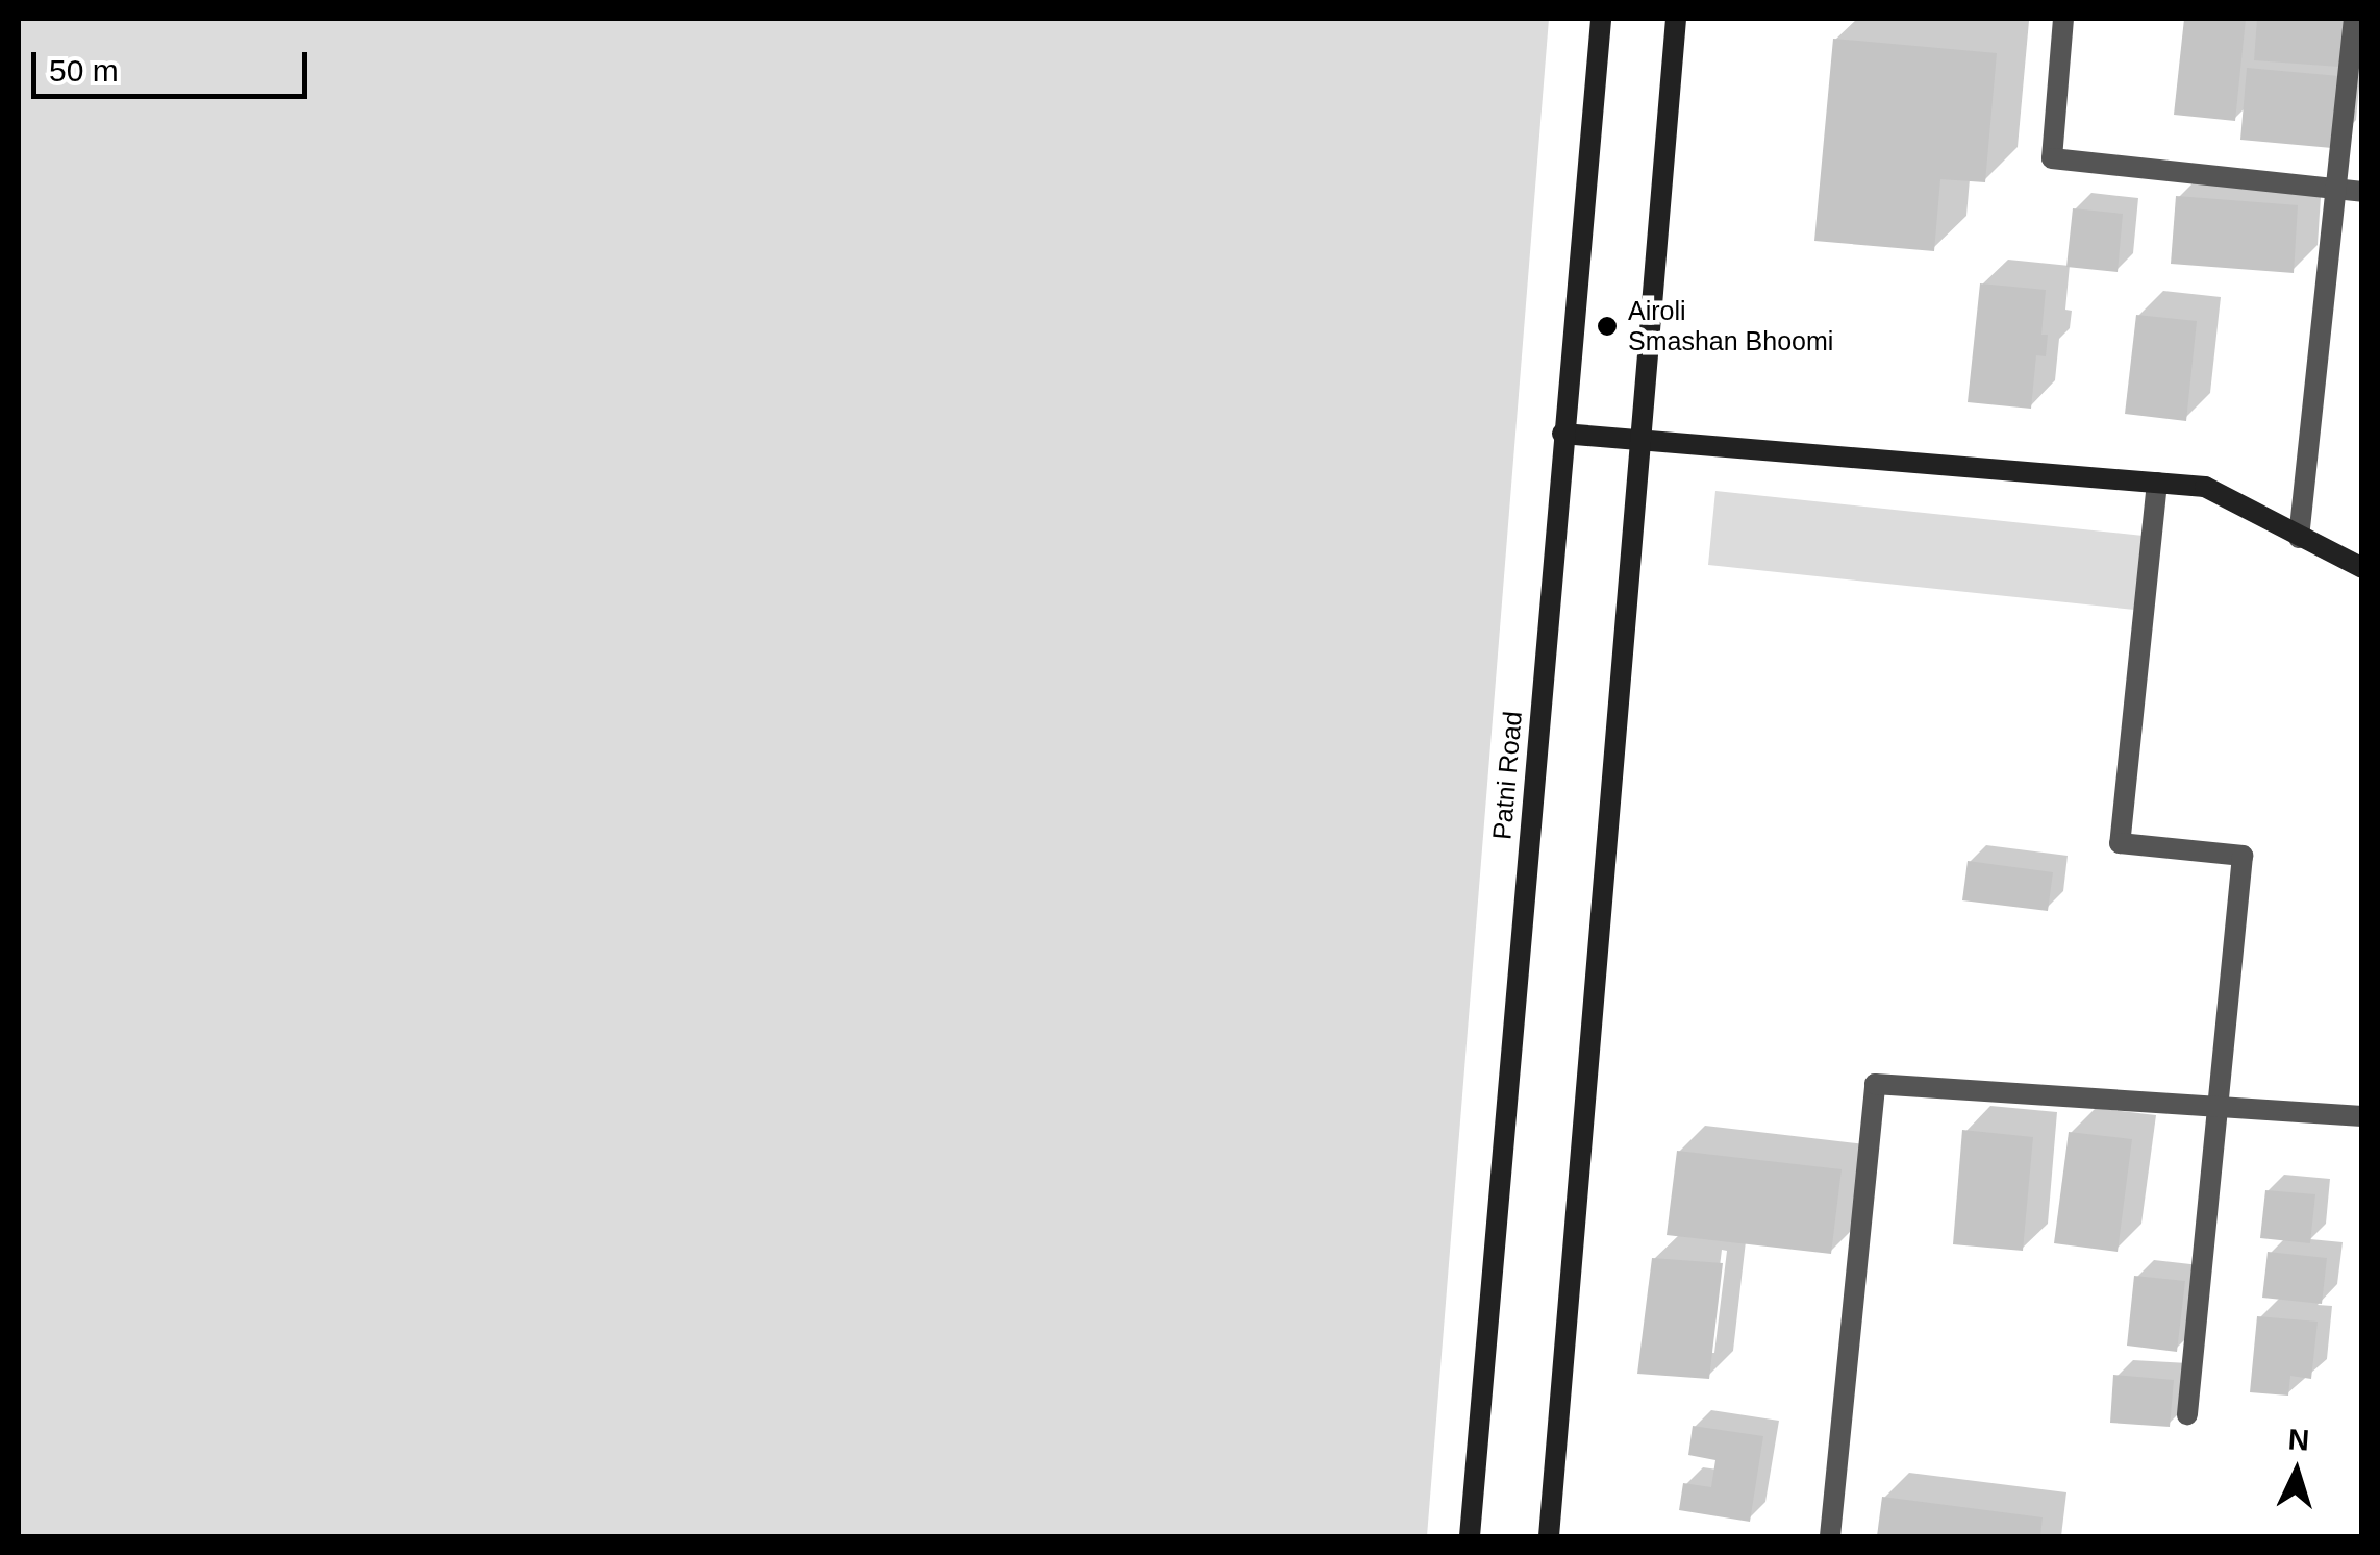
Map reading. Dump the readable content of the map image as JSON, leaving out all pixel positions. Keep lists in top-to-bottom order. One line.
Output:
{"streets":{"main road":["Patni Road"]},"places":["Airoli Smashan Bhoomi"],"scale_bar":"50 m","north":"top"}
